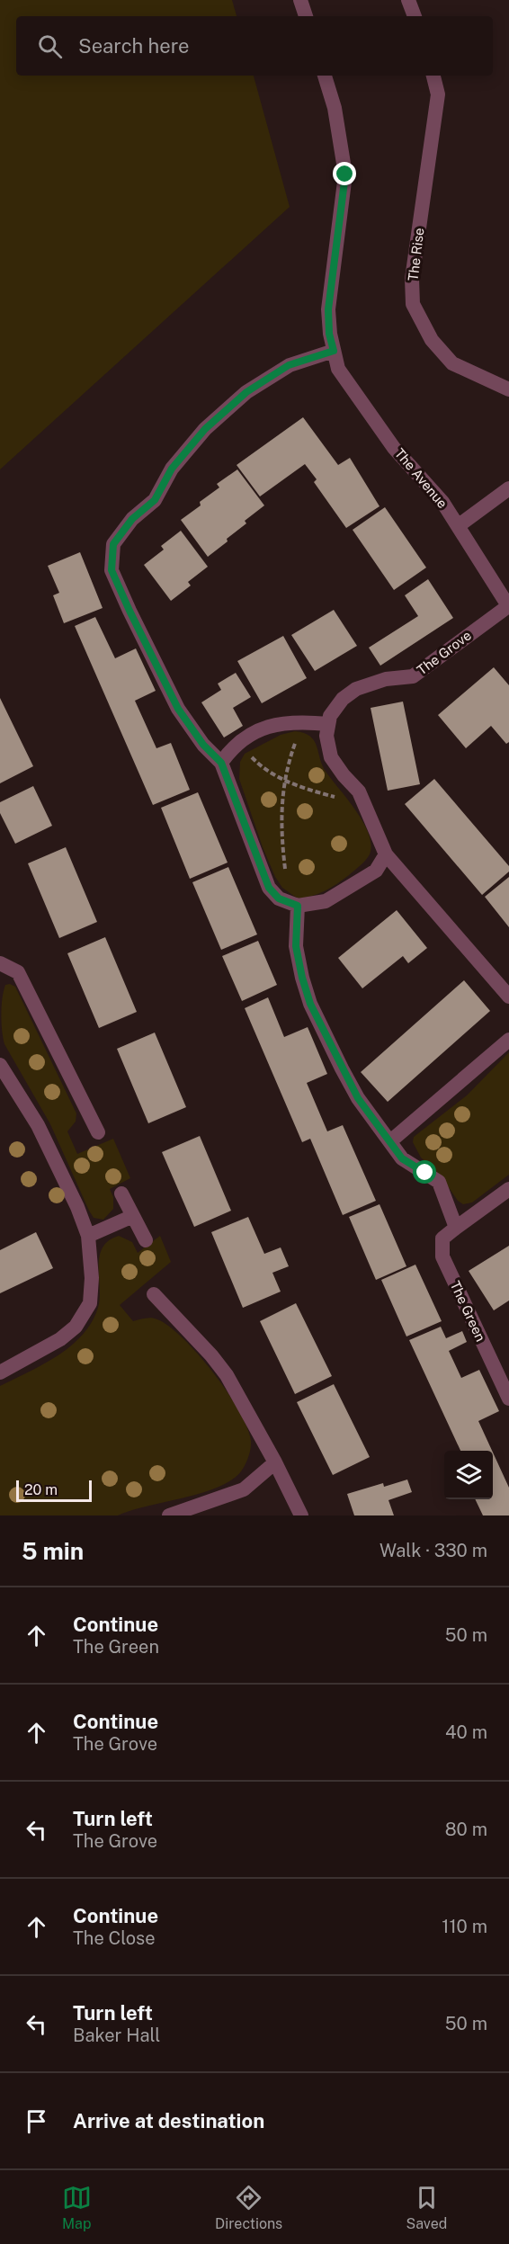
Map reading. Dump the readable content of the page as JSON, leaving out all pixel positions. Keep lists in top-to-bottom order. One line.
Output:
{"streets":{"street":["The Rise","The Avenue","The Grove","The Green"]},"crossings":[["The Avenue","The Grove"]],"scale_bar":"20 m","page":{"search":"Search here","scale":"20 m","heading":["5 min","Walk · 330 m"],"list":[["Continue","The Green","50 m"],["Continue","The Grove","40 m"],["Turn left","The Grove","80 m"],["Continue","The Close","110 m"],["Turn left","Baker Hall","50 m"],"Arrive at destination"],"nav":["Map","Directions","Saved"]}}
